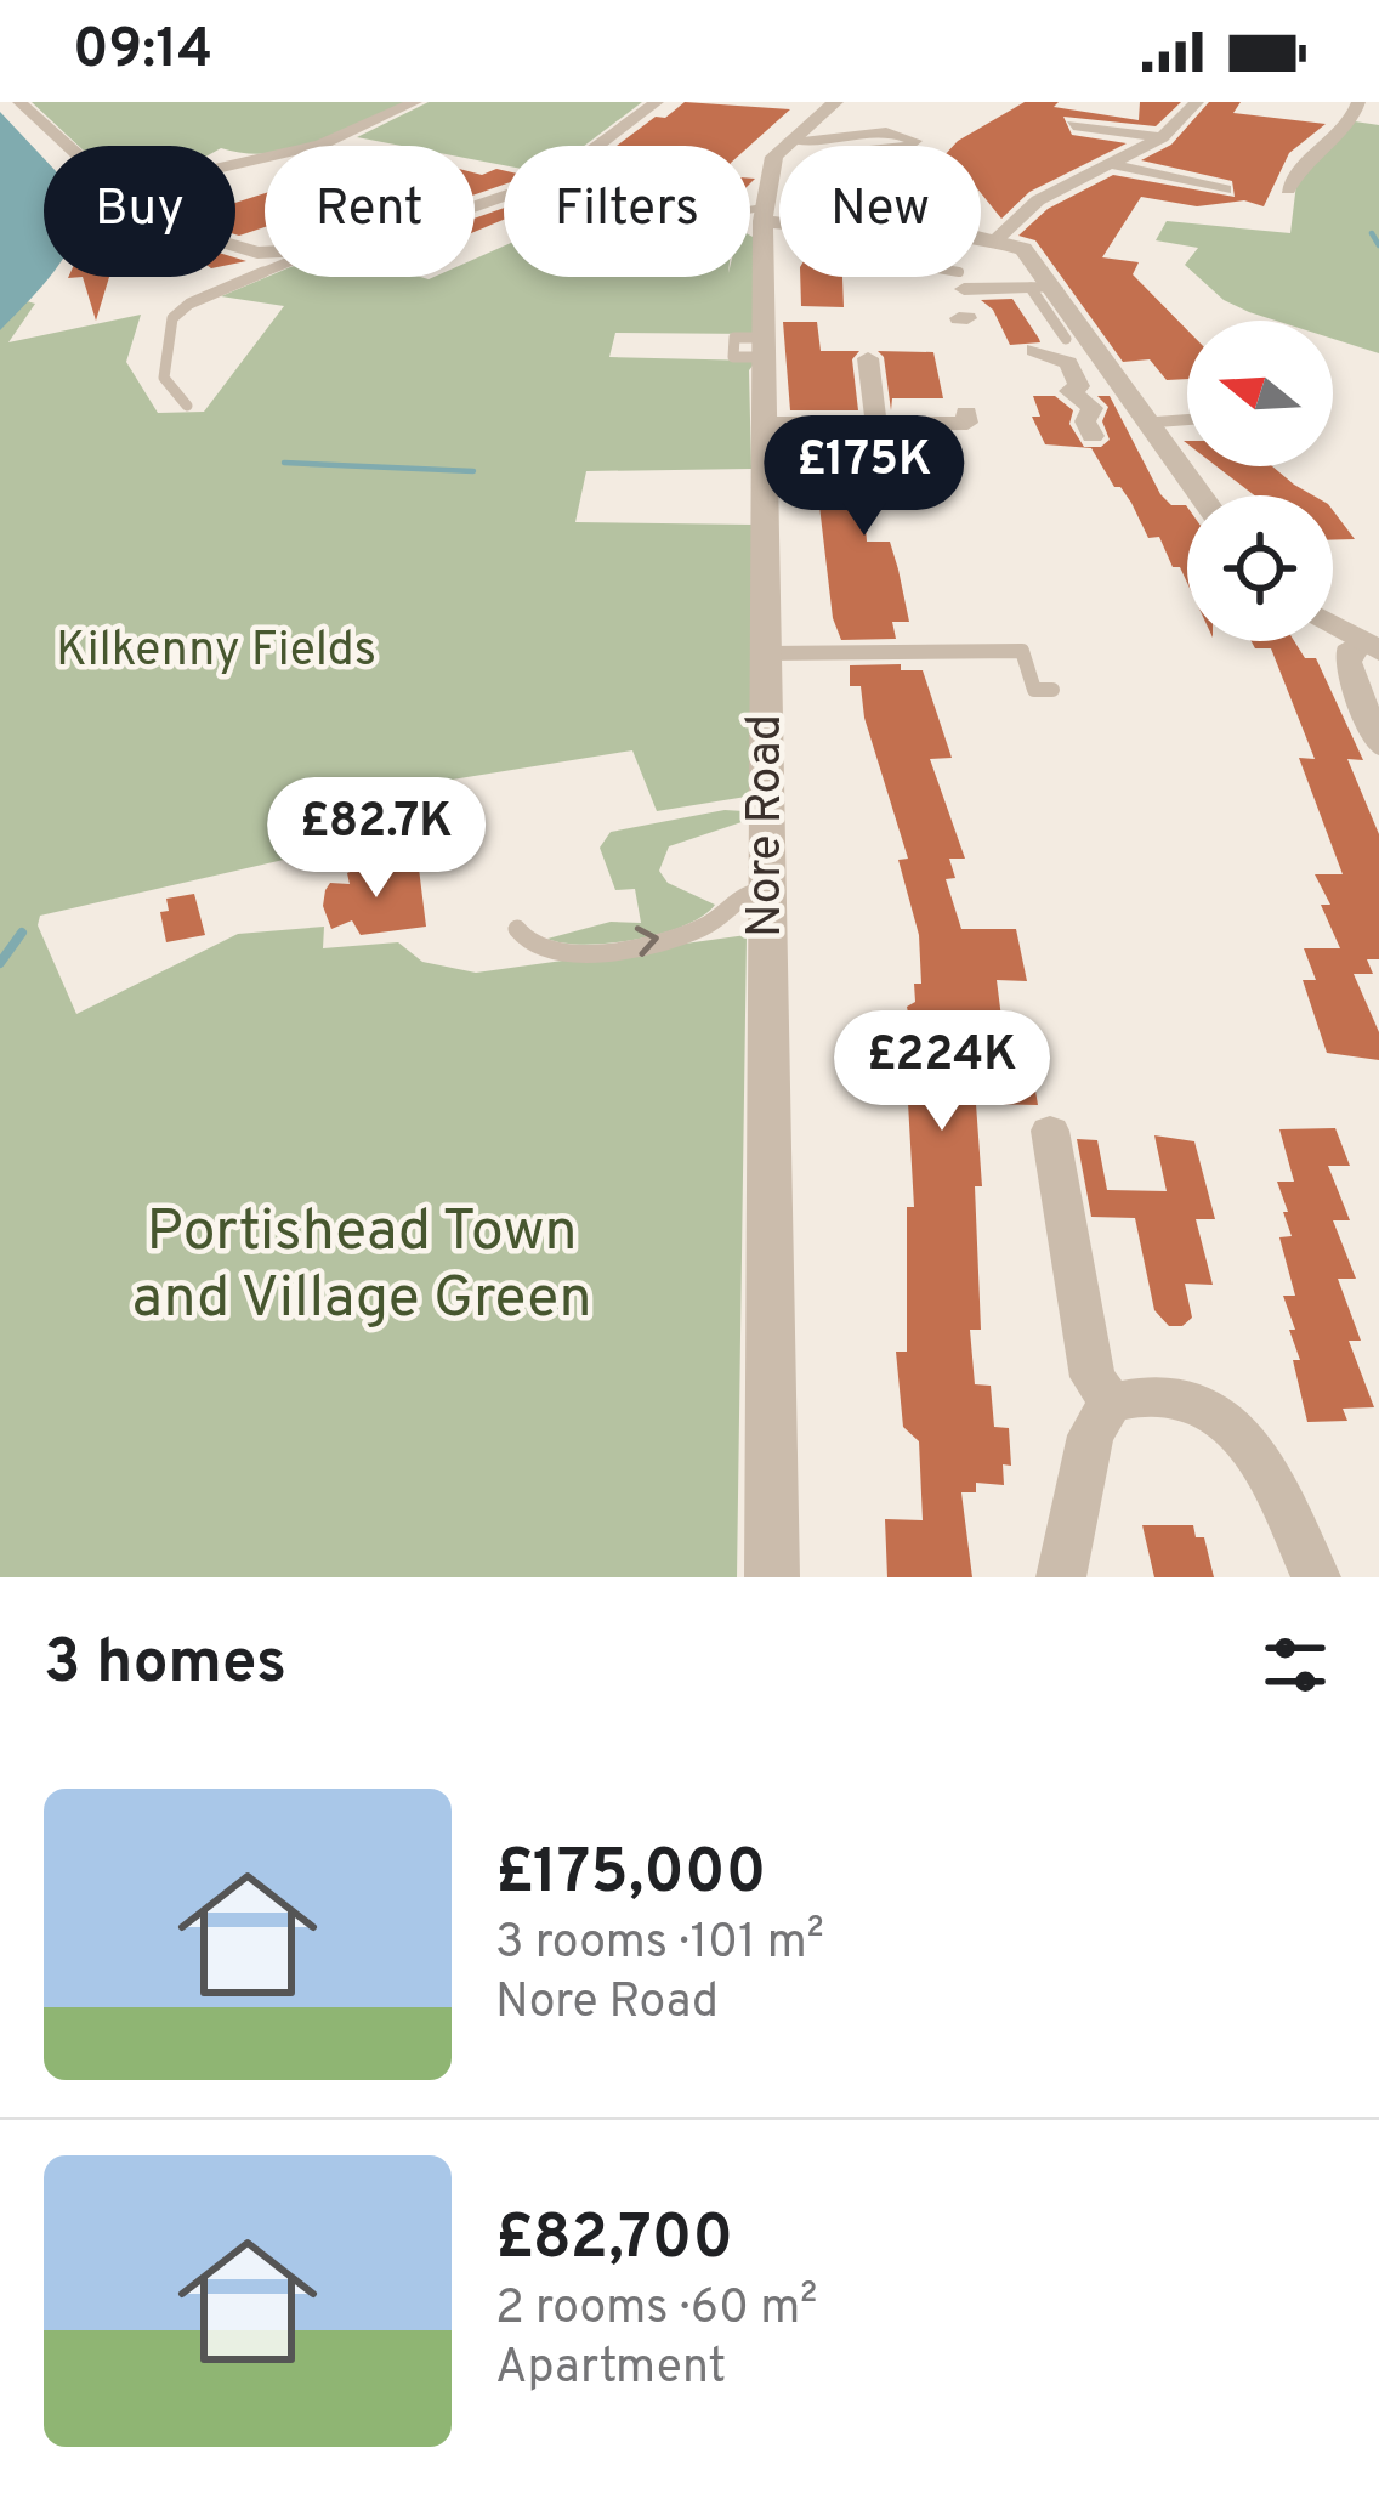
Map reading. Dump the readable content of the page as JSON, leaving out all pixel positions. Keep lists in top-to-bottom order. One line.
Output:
{"streets":{"street":["Nore Road"]},"parks":["Kilkenny Fields","Portishead Town and Village Green"],"north":"left","page":{"status":"09:14","chip":["Buy","Rent","Filters","New"],"price":["£175K","£82.7K","£224K"],"heading":"3 homes","list":[{"name":"£175,000","note":"3 rooms · 101 m² · Nore Road"},{"name":"£82,700","note":"2 rooms · 60 m² · Apartment"}]}}
